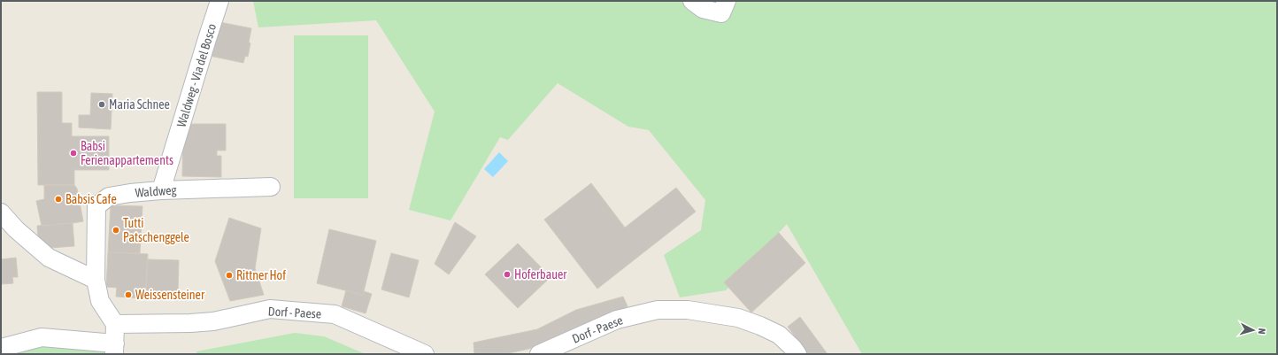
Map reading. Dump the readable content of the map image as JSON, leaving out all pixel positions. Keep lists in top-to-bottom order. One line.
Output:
{"streets":{"street":["Waldweg - Via del Bosco","Waldweg","Dorf - Paese"]},"crossings":[["Waldweg - Via del Bosco","Waldweg"]],"places":["Maria Schnee","Babsi Ferienappartements","Babsis Cafe","Tutti Patschenggele","Hoferbauer","Rittner Hof","Weissensteiner"],"north":"right"}
